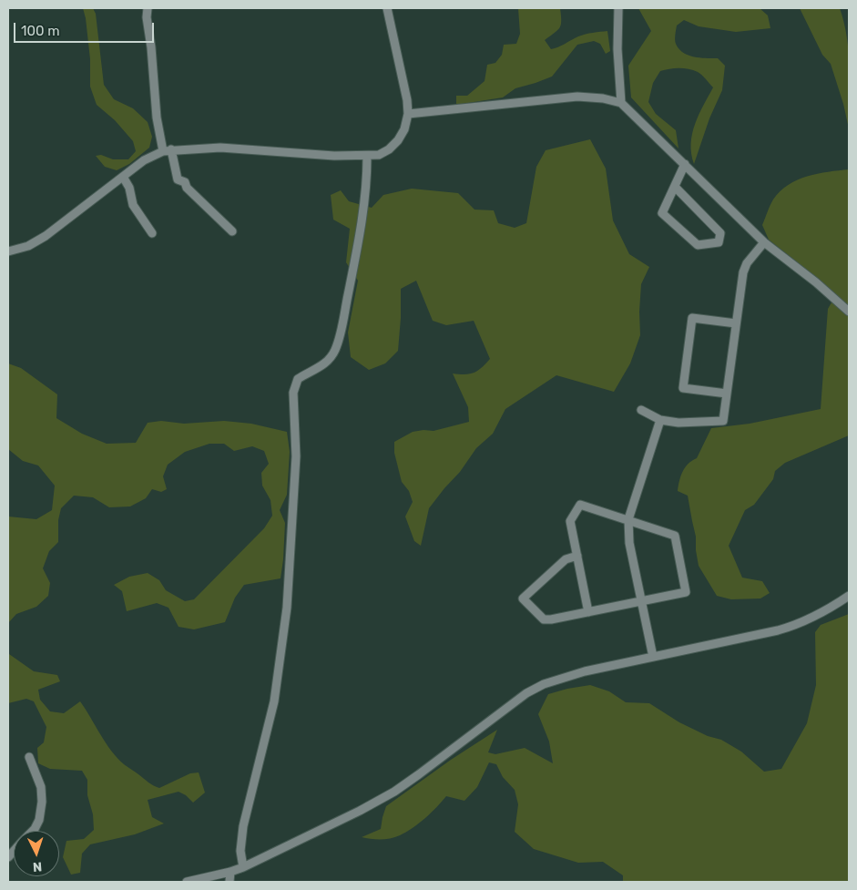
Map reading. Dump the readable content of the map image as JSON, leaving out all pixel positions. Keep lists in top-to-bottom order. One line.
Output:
{"scale_bar":"100 m","north":"bottom"}
